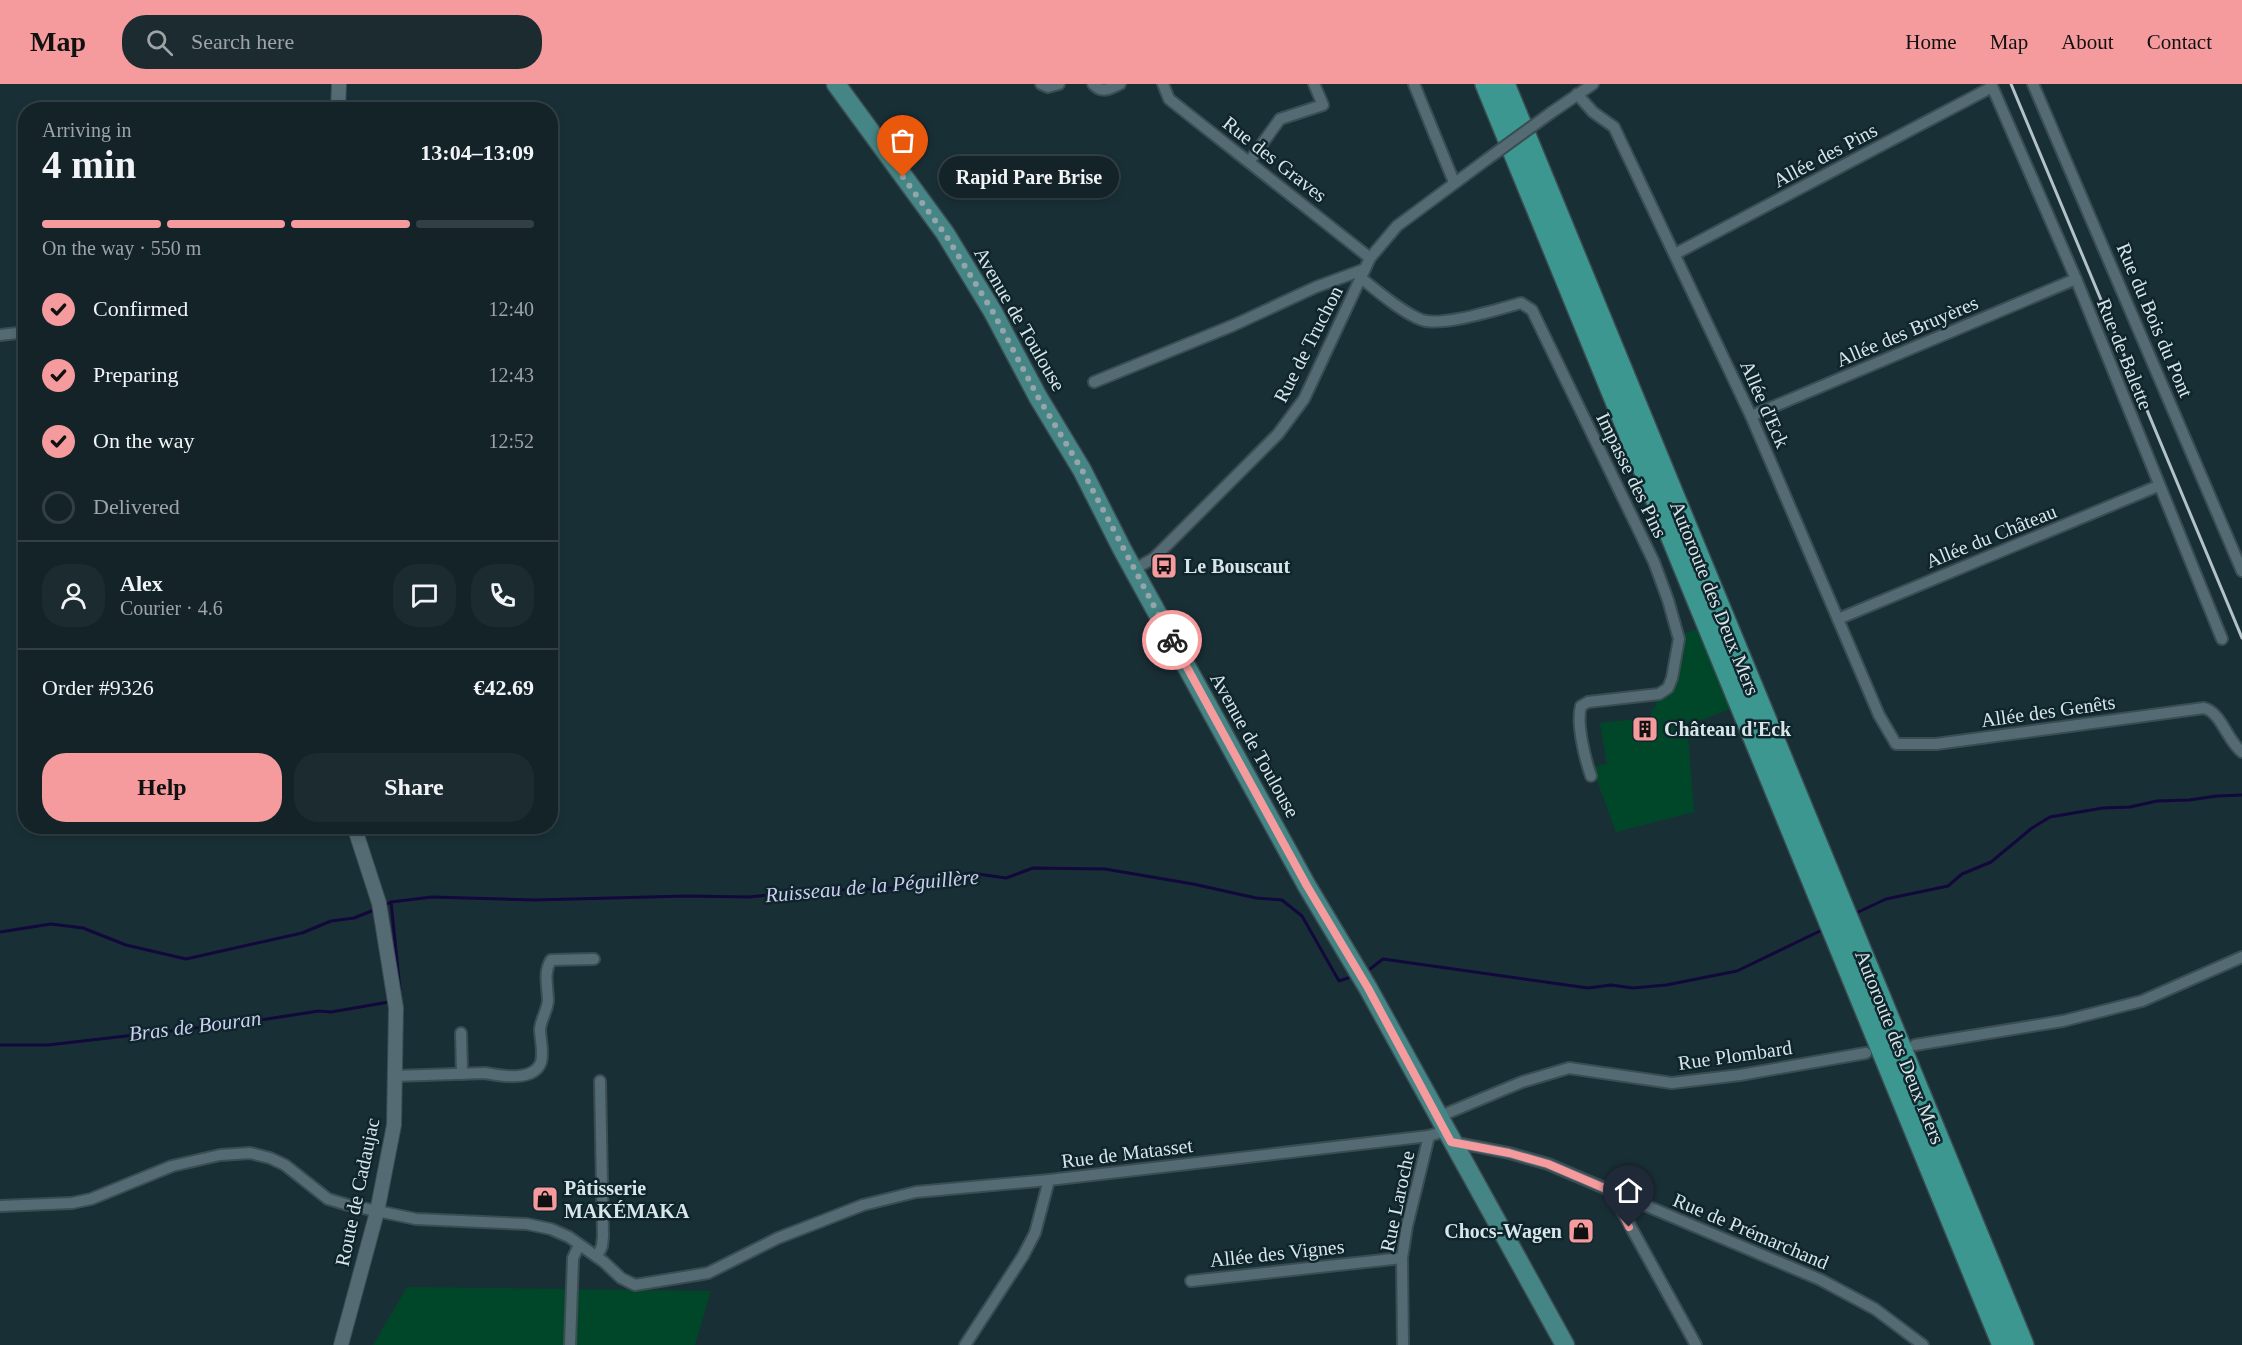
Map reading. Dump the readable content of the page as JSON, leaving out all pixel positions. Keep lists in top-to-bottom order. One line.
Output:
{"streets":{"highway":["Autoroute des Deux Mers"],"main road":["Avenue de Toulouse"],"street":["Allée des Pins","Rue des Graves","Rue du Bois du Pont","Allée des Bruyères","Rue de Truchon","Rue de Balette","Allée d'Eck","Impasse des Pins","Allée du Château","Allée des Genêts","Rue Plombard","Rue de Matasset","Route de Cadaujac","Rue Laroche","Rue de Prémarchand","Allée des Vignes"]},"crossings":[["Allée des Pins","Rue de Balette"],["Allée des Pins","Allée d'Eck"],["Rue des Graves","Rue de Truchon"],["Avenue de Toulouse","Rue de Truchon"],["Avenue de Toulouse","Rue Plombard"],["Avenue de Toulouse","Rue de Matasset"],["Avenue de Toulouse","Rue Laroche"],["Avenue de Toulouse","Rue de Prémarchand"],["Allée des Bruyères","Rue de Balette"],["Allée des Bruyères","Allée d'Eck"],["Rue de Truchon","Allée d'Eck"],["Rue de Truchon","Impasse des Pins"],["Rue de Balette","Allée du Château"],["Allée d'Eck","Allée du Château"],["Allée d'Eck","Allée des Genêts"],["Rue Plombard","Rue de Matasset"],["Rue Plombard","Rue Laroche"],["Rue Plombard","Rue de Prémarchand"],["Rue de Matasset","Route de Cadaujac"],["Rue de Matasset","Rue Laroche"],["Rue de Matasset","Rue de Prémarchand"],["Rue Laroche","Rue de Prémarchand"],["Rue Laroche","Allée des Vignes"]],"water":["Ruisseau de la Péguillère","Bras de Bouran"],"places":{"other":["Rapid Pare Brise"],"bus stop":["Le Bouscaut"],"building":["Château d'Eck"],"shop":["Pâtisserie MAKÉMAKA","Chocs-Wagen"]},"page":{"header":"Map","search":"Search here","nav":["Home","Map","About","Contact"],"heading":["4 min","Arriving in","13:04–13:09"],"panel":["Alex","Courier · 4.6","Order #9326","€42.69"],"bubble":"Rapid Pare Brise","bar":"On the way · 550 m","list":[["Confirmed","12:40"],["Preparing","12:43"],["On the way","12:52"],"Delivered"],"buttons":["Help","Share"]}}
